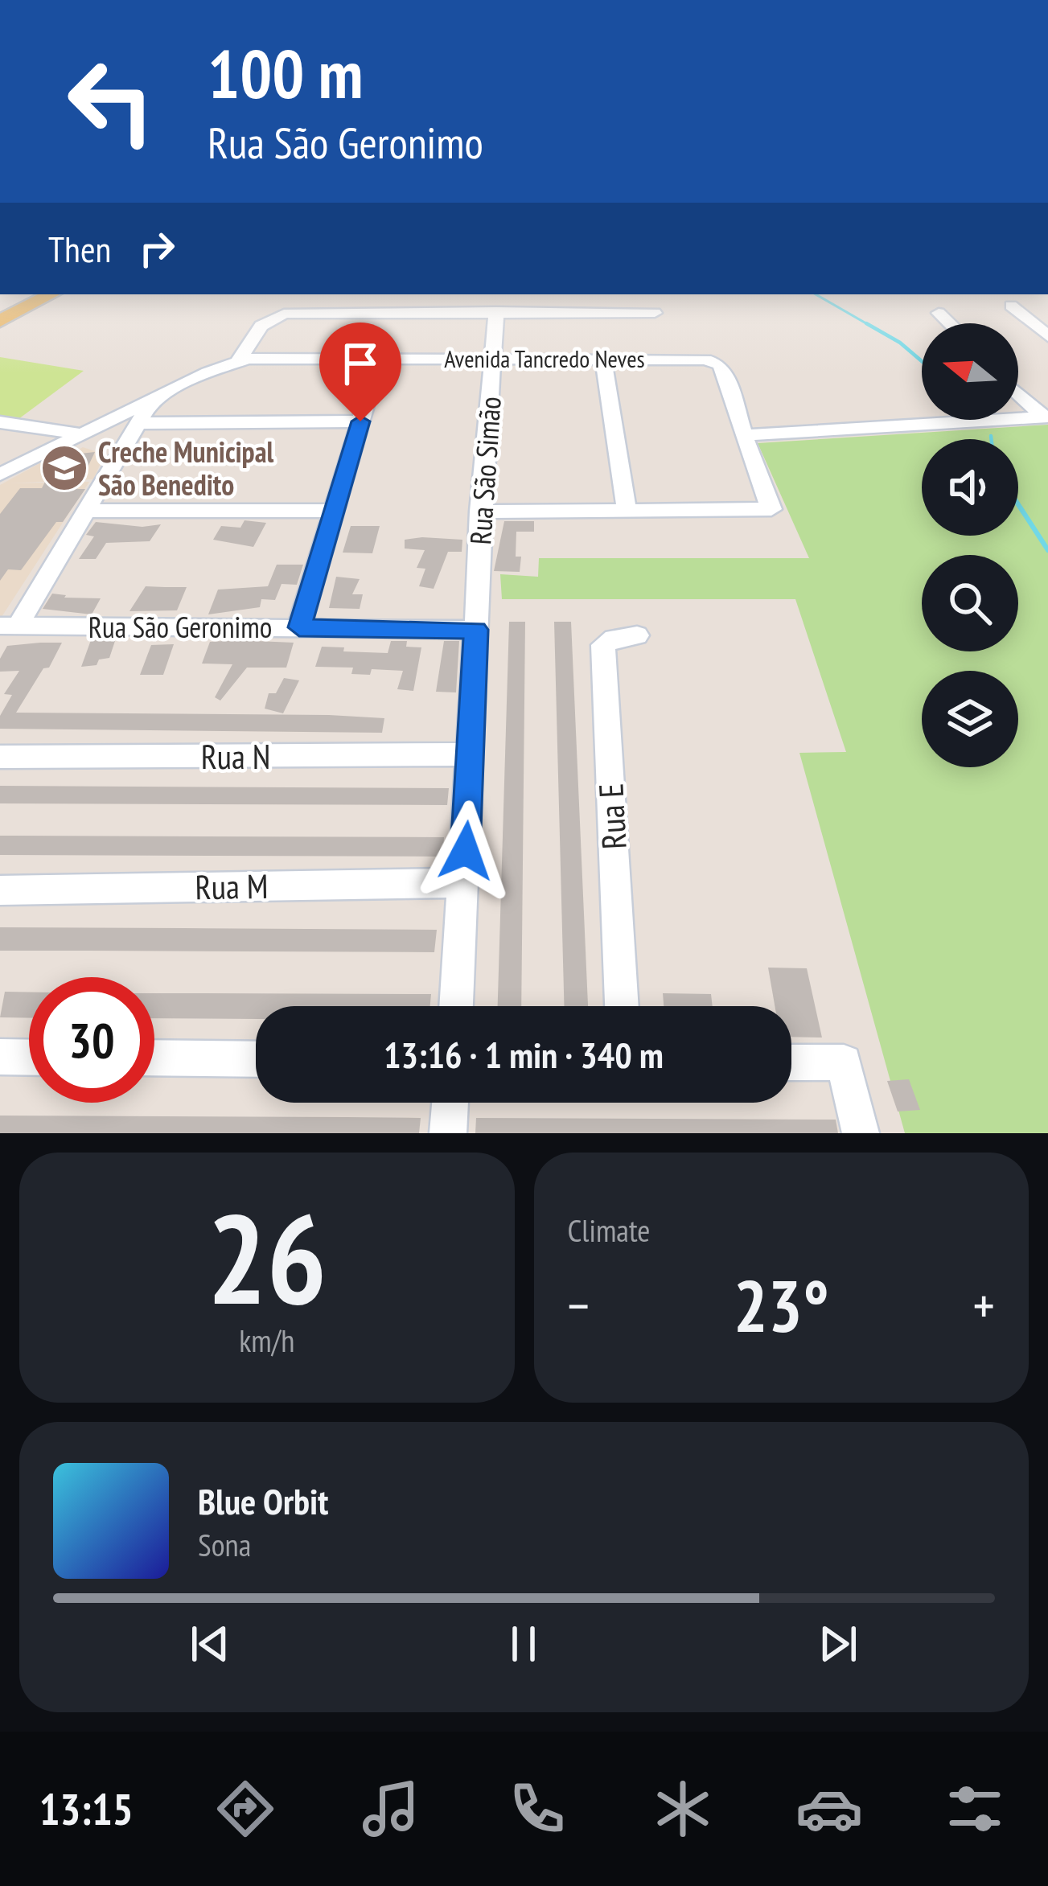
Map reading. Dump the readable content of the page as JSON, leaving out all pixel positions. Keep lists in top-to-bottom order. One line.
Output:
{"streets":{"street":["Avenida Tancredo Neves","Rua São Simão","Rua São Geronimo","Rua N","Rua E","Rua M"]},"crossings":[["Avenida Tancredo Neves","Rua São Simão"],["Rua São Simão","Rua São Geronimo"],["Rua São Simão","Rua N"],["Rua São Simão","Rua M"]],"places":{"school or university":["Creche Municipal São Benedito"]},"north":"left","page":{"turn":["100 m","Rua São Geronimo"],"then":"Then","limit":"30","trip":"13:16 · 1 min · 340 m","tile":[["26","km/h"],"Climate"],"heat":["−","23°","+"],"song":["Blue Orbit","Sona"],"tabs":"13:15"}}
